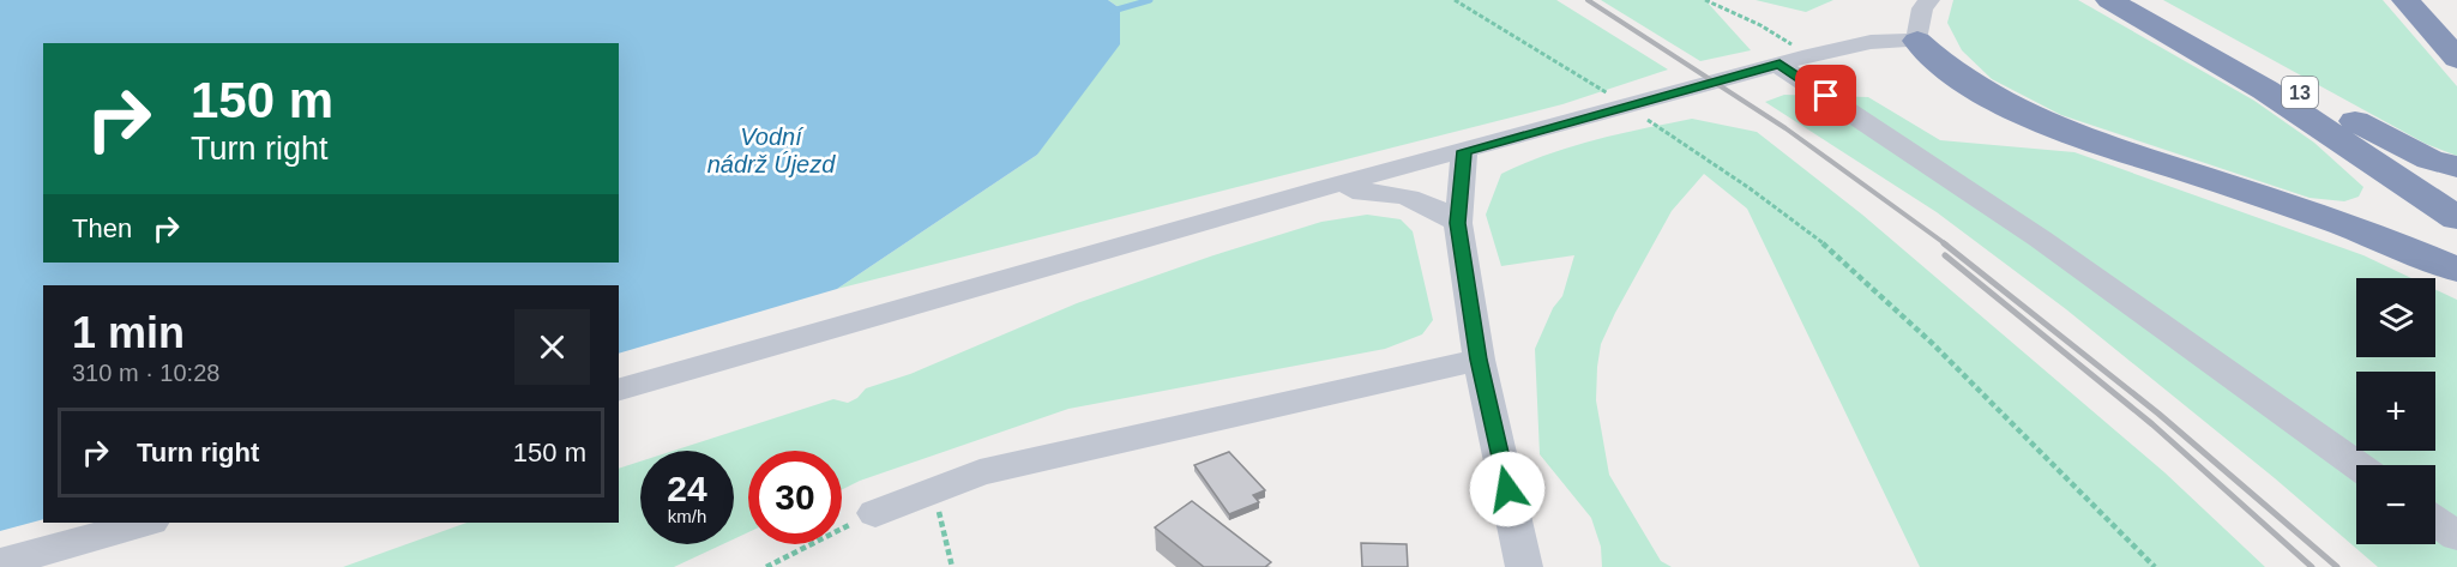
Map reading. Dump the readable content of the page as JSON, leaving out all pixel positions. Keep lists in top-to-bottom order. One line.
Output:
{"streets":{"highway":["13"]},"water":["Vodní nádrž Újezd"],"page":{"turn":["150 m","Turn right"],"then":"Then","map_buttons":["+","−"],"heading":["1 min","310 m · 10:28"],"list":[{"name":"Turn right","value":"150 m"}],"speed":"24 km/h","limit":"30"}}
